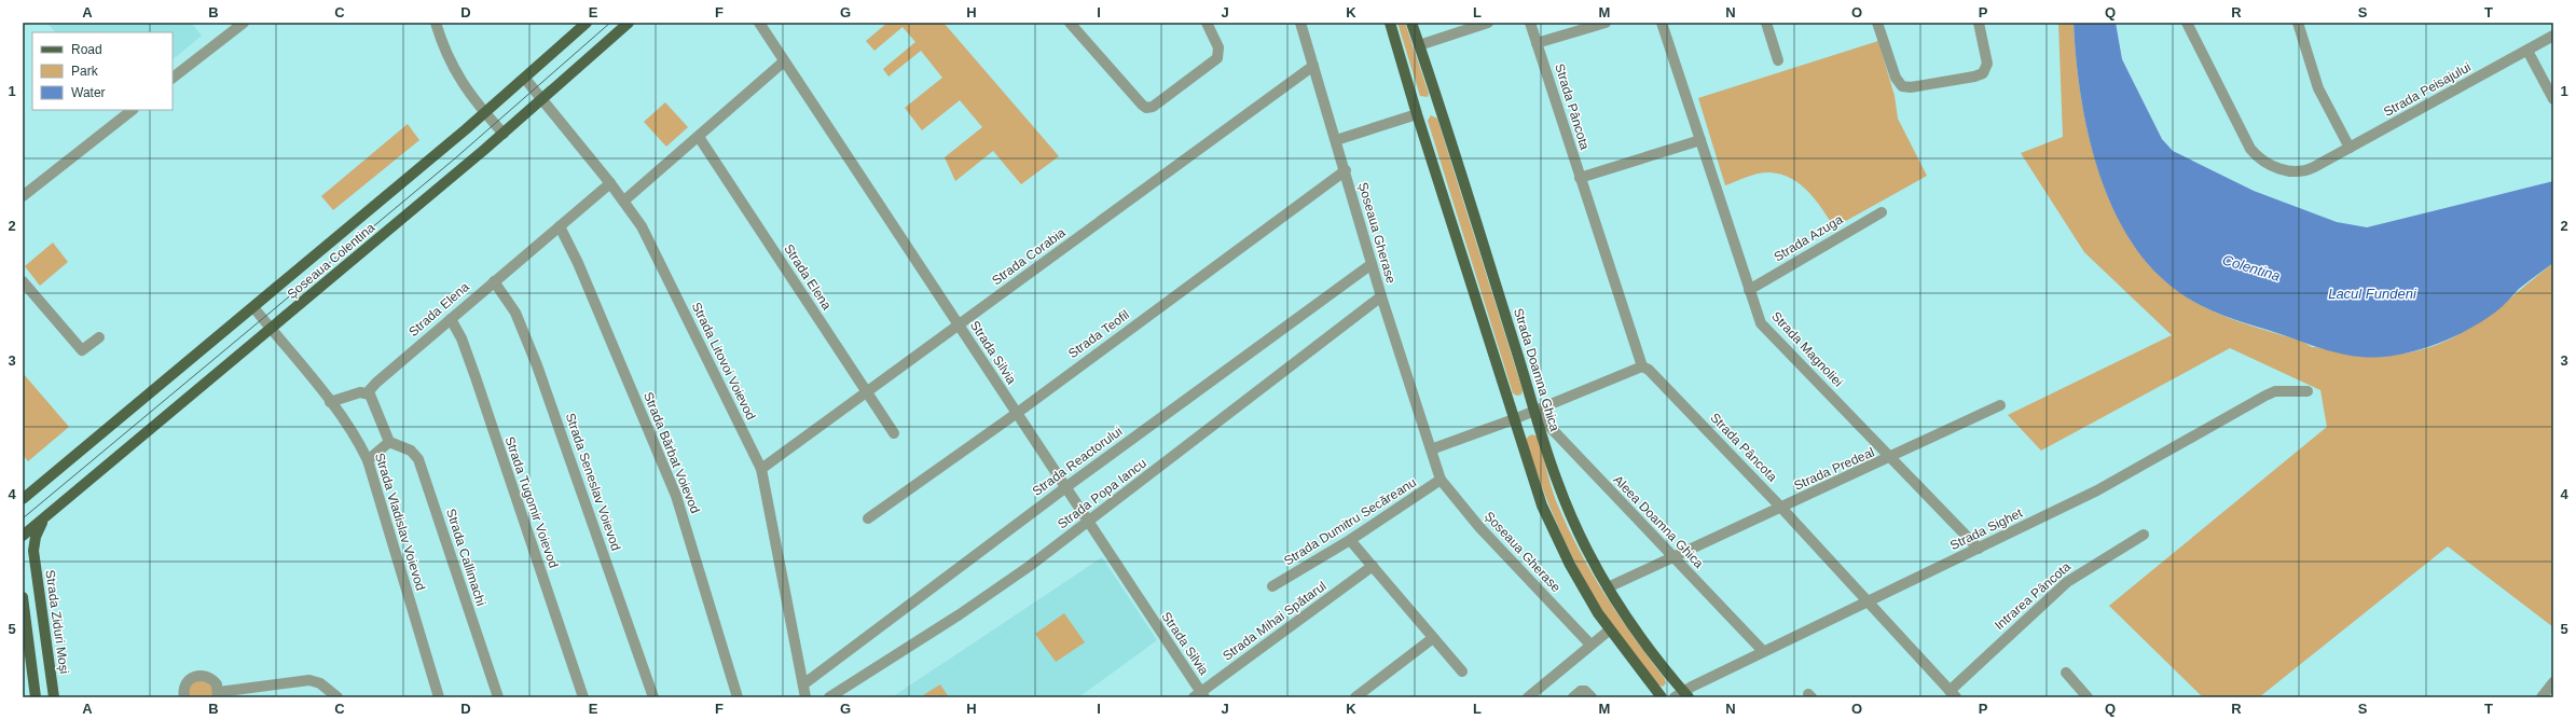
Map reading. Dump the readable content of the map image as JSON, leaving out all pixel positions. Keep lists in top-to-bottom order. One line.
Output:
{"streets":{"main road":["Șoseaua Colentina","Strada Doamna Ghica","Strada Ziduri Moși"],"street":["Strada Peisajului","Strada Pâncota","Șoseaua Gherase","Strada Azuga","Strada Corabia","Strada Elena","Strada Teofil","Strada Magnoliei","Strada Silvia","Strada Litovoi Voievod","Strada Bărbat Voievod","Strada Reactorului","Strada Predeal","Strada Seneslav Voievod","Strada Popa Iancu","Strada Tugomir Voievod","Strada Vladislav Voievod","Strada Dumitru Secăreanu","Aleea Doamna Ghica","Strada Sighet","Strada Callimachi","Intrarea Pâncota","Strada Mihai Spătarul"]},"crossings":[["Strada Pâncota","Strada Predeal"],["Strada Pâncota","Strada Sighet"],["Strada Pâncota","Intrarea Pâncota"],["Șoseaua Gherase","Strada Corabia"],["Șoseaua Gherase","Strada Teofil"],["Șoseaua Gherase","Strada Reactorului"],["Șoseaua Gherase","Strada Popa Iancu"],["Șoseaua Gherase","Strada Dumitru Secăreanu"],["Strada Azuga","Strada Magnoliei"],["Strada Corabia","Strada Elena"],["Strada Corabia","Strada Silvia"],["Strada Corabia","Strada Litovoi Voievod"],["Șoseaua Colentina","Strada Litovoi Voievod"],["Șoseaua Colentina","Strada Vladislav Voievod"],["Șoseaua Colentina","Strada Ziduri Moși"],["Strada Elena","Strada Litovoi Voievod"],["Strada Elena","Strada Bărbat Voievod"],["Strada Elena","Strada Seneslav Voievod"],["Strada Elena","Strada Tugomir Voievod"],["Strada Teofil","Strada Silvia"],["Strada Magnoliei","Strada Predeal"],["Strada Magnoliei","Strada Sighet"],["Strada Silvia","Strada Reactorului"],["Strada Silvia","Strada Popa Iancu"],["Strada Silvia","Strada Mihai Spătarul"],["Strada Litovoi Voievod","Strada Reactorului"],["Strada Doamna Ghica","Strada Predeal"],["Strada Doamna Ghica","Aleea Doamna Ghica"],["Strada Doamna Ghica","Strada Sighet"],["Strada Predeal","Aleea Doamna Ghica"],["Aleea Doamna Ghica","Strada Sighet"]],"water":["Colentina","Lacul Fundeni"],"legend":["Road","Park","Water"],"grid":{"columns":["A","B","C","D","E","F","G","H","I","J","K","L","M","N","O","P","Q","R","S","T"],"rows":["1","2","3","4","5"]}}
